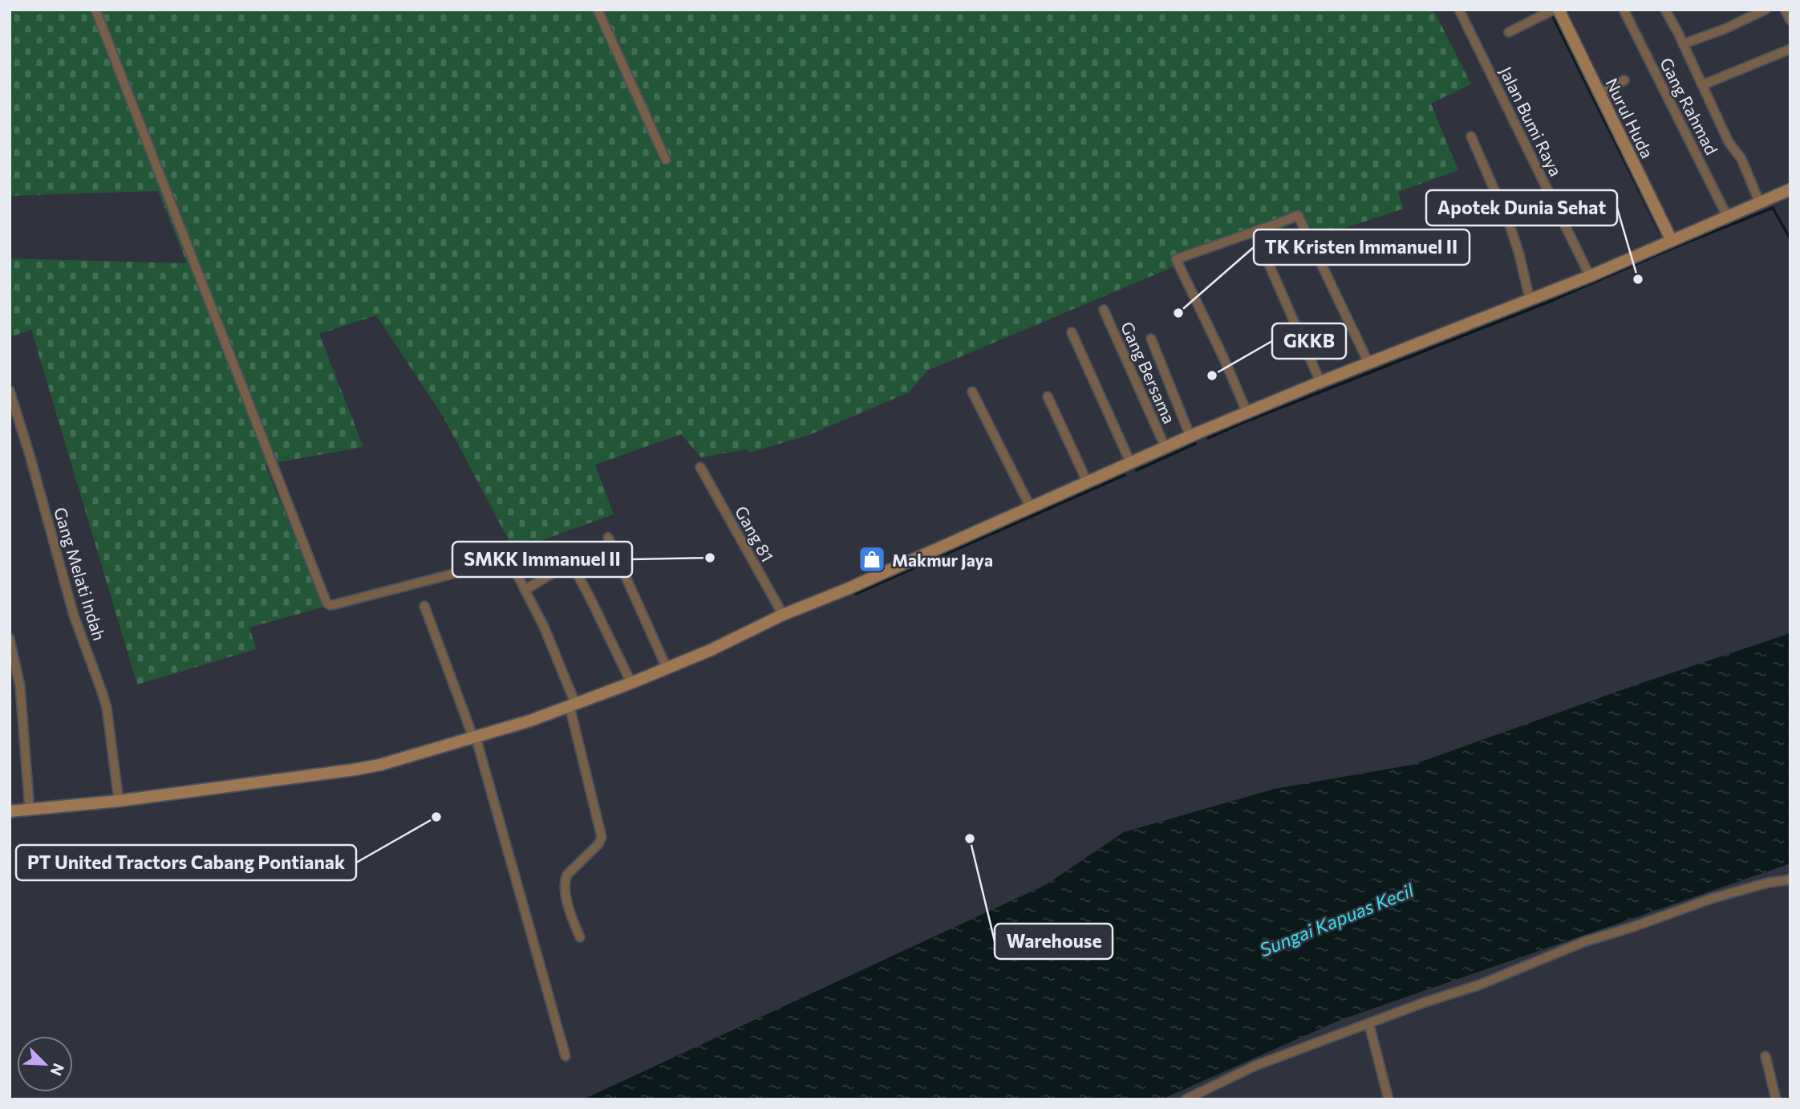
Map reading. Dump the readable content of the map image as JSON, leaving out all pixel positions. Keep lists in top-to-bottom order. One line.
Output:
{"streets":{"main road":["Nurul Huda"],"street":["Gang Rahmad","Jalan Bumi Raya","Gang Bersama","Gang 81","Gang Melati Indah"]},"water":["Sungai Kapuas Kecil"],"places":{"other":["Apotek Dunia Sehat","TK Kristen Immanuel II","GKKB","SMKK Immanuel II","PT United Tractors Cabang Pontianak","Warehouse"],"shop":["Makmur Jaya"]},"north":"bottom right"}
